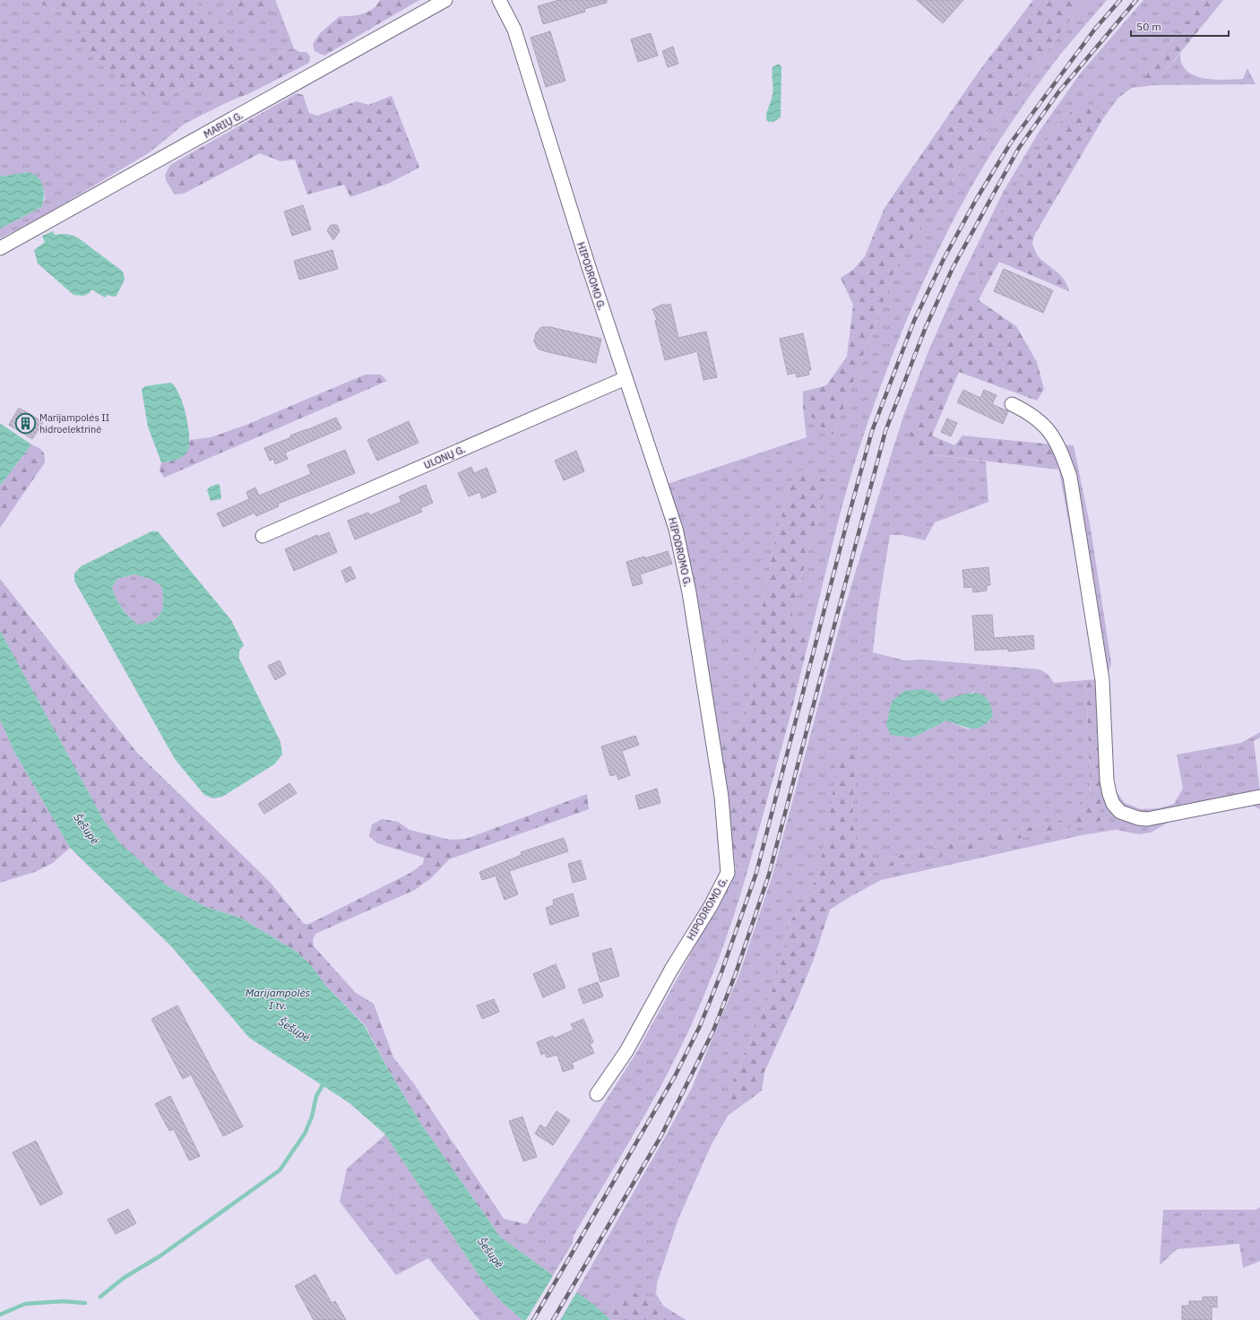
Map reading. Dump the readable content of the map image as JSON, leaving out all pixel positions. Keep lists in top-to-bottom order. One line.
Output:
{"streets":{"street":["MARIŲ G.","HIPODROMO G.","ULONŲ G."]},"crossings":[["HIPODROMO G.","ULONŲ G."]],"water":["Šešupė","Marijampolės I tv."],"places":{"building":["Marijampolės II hidroelektrinė"]},"scale_bar":"50 m"}
